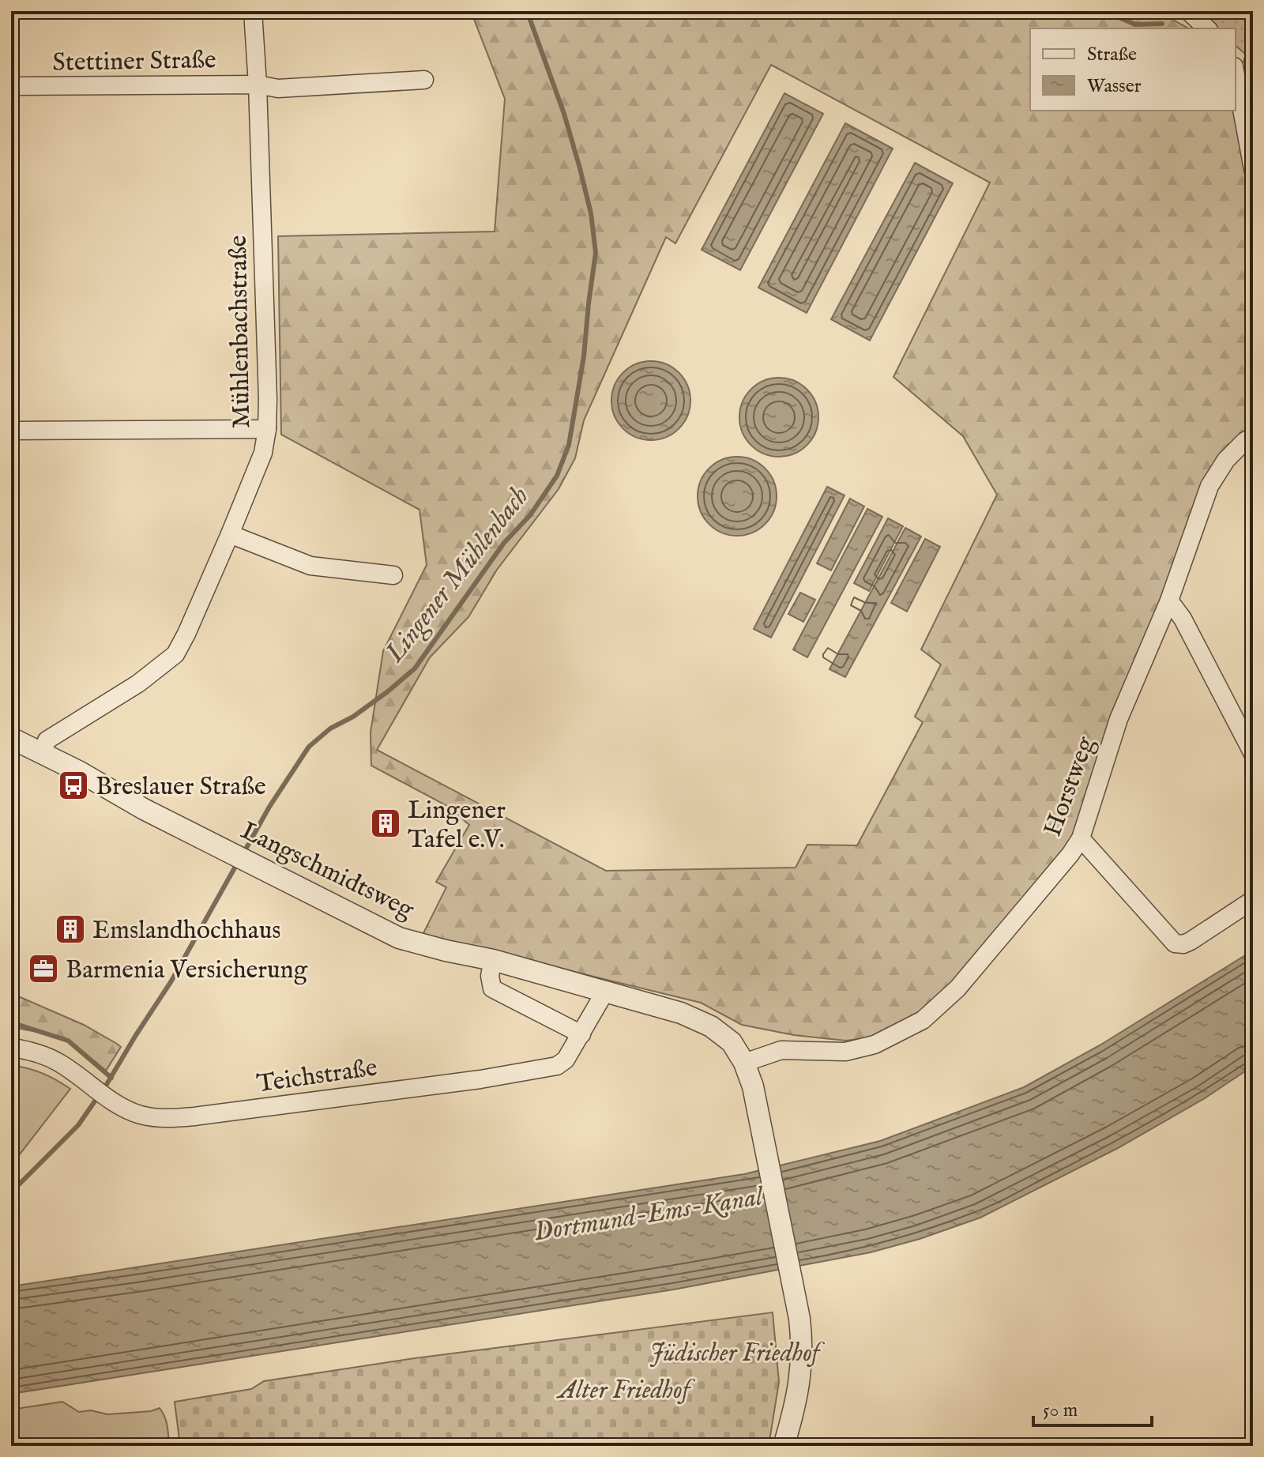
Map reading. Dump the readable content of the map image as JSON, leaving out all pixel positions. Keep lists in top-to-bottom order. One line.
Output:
{"streets":{"street":["Stettiner Straße","Mühlenbachstraße","Horstweg","Langschmidtsweg","Teichstraße"]},"crossings":[["Stettiner Straße","Mühlenbachstraße"],["Mühlenbachstraße","Langschmidtsweg"],["Horstweg","Langschmidtsweg"],["Langschmidtsweg","Teichstraße"]],"water":["Lingener Mühlenbach","Dortmund-Ems-Kanal"],"parks":["Jüdischer Friedhof","Alter Friedhof"],"places":{"bus stop":["Breslauer Straße"],"building":["Lingener Tafel e.V.","Emslandhochhaus"],"office":["Barmenia Versicherung"]},"legend":["Straße","Wasser"],"scale_bar":"50 m"}
